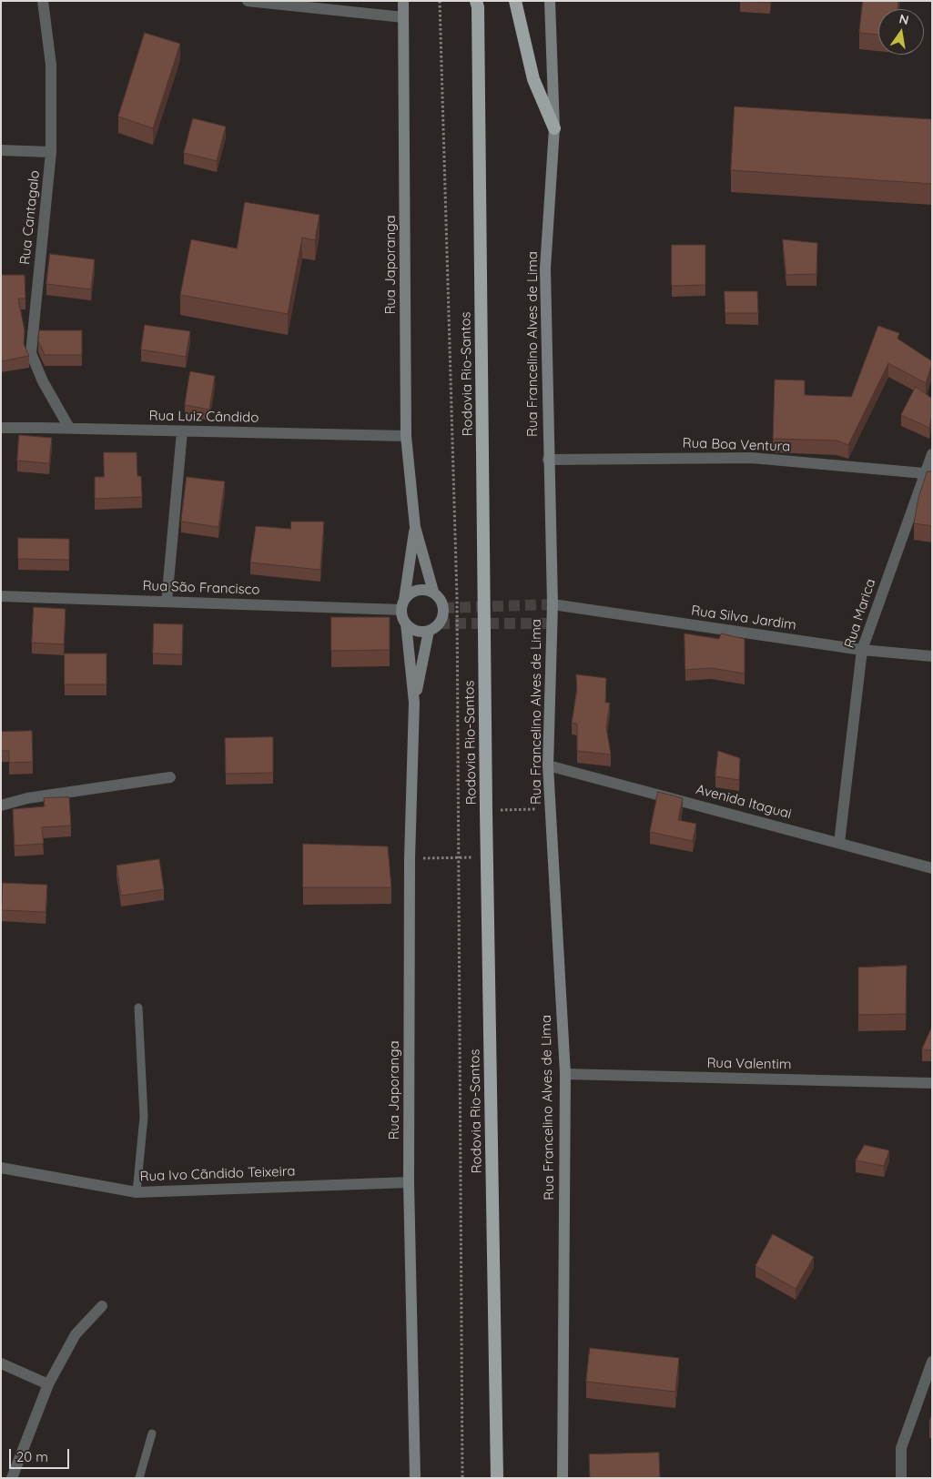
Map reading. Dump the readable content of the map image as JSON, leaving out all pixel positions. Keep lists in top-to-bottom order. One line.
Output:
{"streets":{"highway":["Rodovia Rio-Santos"],"main road":["Rua Japoranga","Rua Francelino Alves de Lima"],"street":["Rua Cantagalo","Rua Luiz Cândido","Rua Boa Ventura","Rua São Francisco","Rua Marica","Rua Silva Jardim","Avenida Itaguai","Rua Valentim","Rua Ivo Cãndido Teixeira"]},"crossings":[["Rua Cantagalo","Rua Luiz Cândido"],["Rua Japoranga","Rua Luiz Cândido"],["Rua Japoranga","Rua São Francisco"],["Rua Japoranga","Rua Ivo Cãndido Teixeira"],["Rua Francelino Alves de Lima","Rua Boa Ventura"],["Rua Francelino Alves de Lima","Rua Silva Jardim"],["Rua Francelino Alves de Lima","Avenida Itaguai"],["Rua Francelino Alves de Lima","Rua Valentim"],["Rua Boa Ventura","Rua Marica"],["Rua Marica","Rua Silva Jardim"],["Rua Marica","Avenida Itaguai"]],"scale_bar":"20 m","north":"top"}
